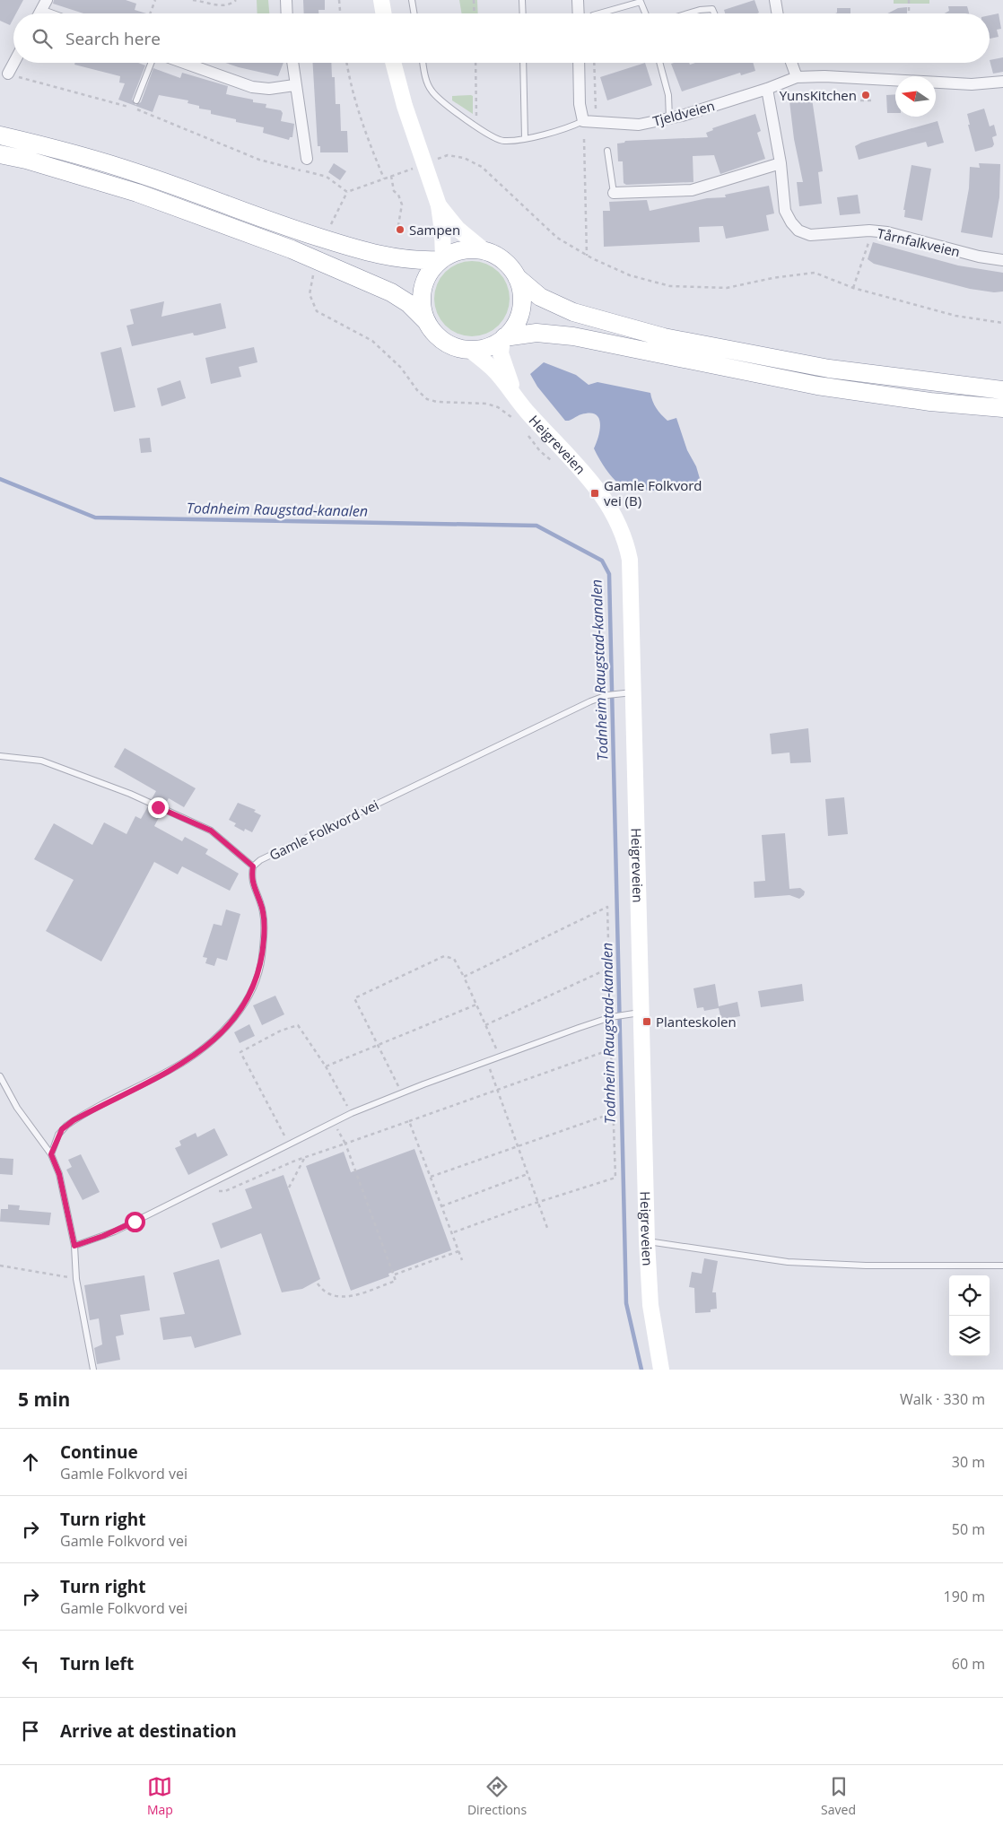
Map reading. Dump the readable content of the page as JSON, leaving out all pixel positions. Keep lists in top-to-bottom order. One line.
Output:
{"streets":{"main road":["Heigreveien"],"street":["Tjeldveien","Tårnfalkveien"],"lane":["Gamle Folkvord vei"]},"crossings":[["Tjeldveien","Tårnfalkveien"],["Heigreveien","Gamle Folkvord vei"]],"water":["Todnheim Raugstad-kanalen"],"places":{"other":["YunsKitchen","Sampen"],"transit":["Gamle Folkvord vei (B)","Planteskolen"]},"north":"left","page":{"search":"Search here","heading":["5 min","Walk · 330 m"],"list":[["Continue","Gamle Folkvord vei","30 m"],["Turn right","Gamle Folkvord vei","50 m"],["Turn right","Gamle Folkvord vei","190 m"],["Turn left","60 m"],"Arrive at destination"],"nav":["Map","Directions","Saved"]}}
